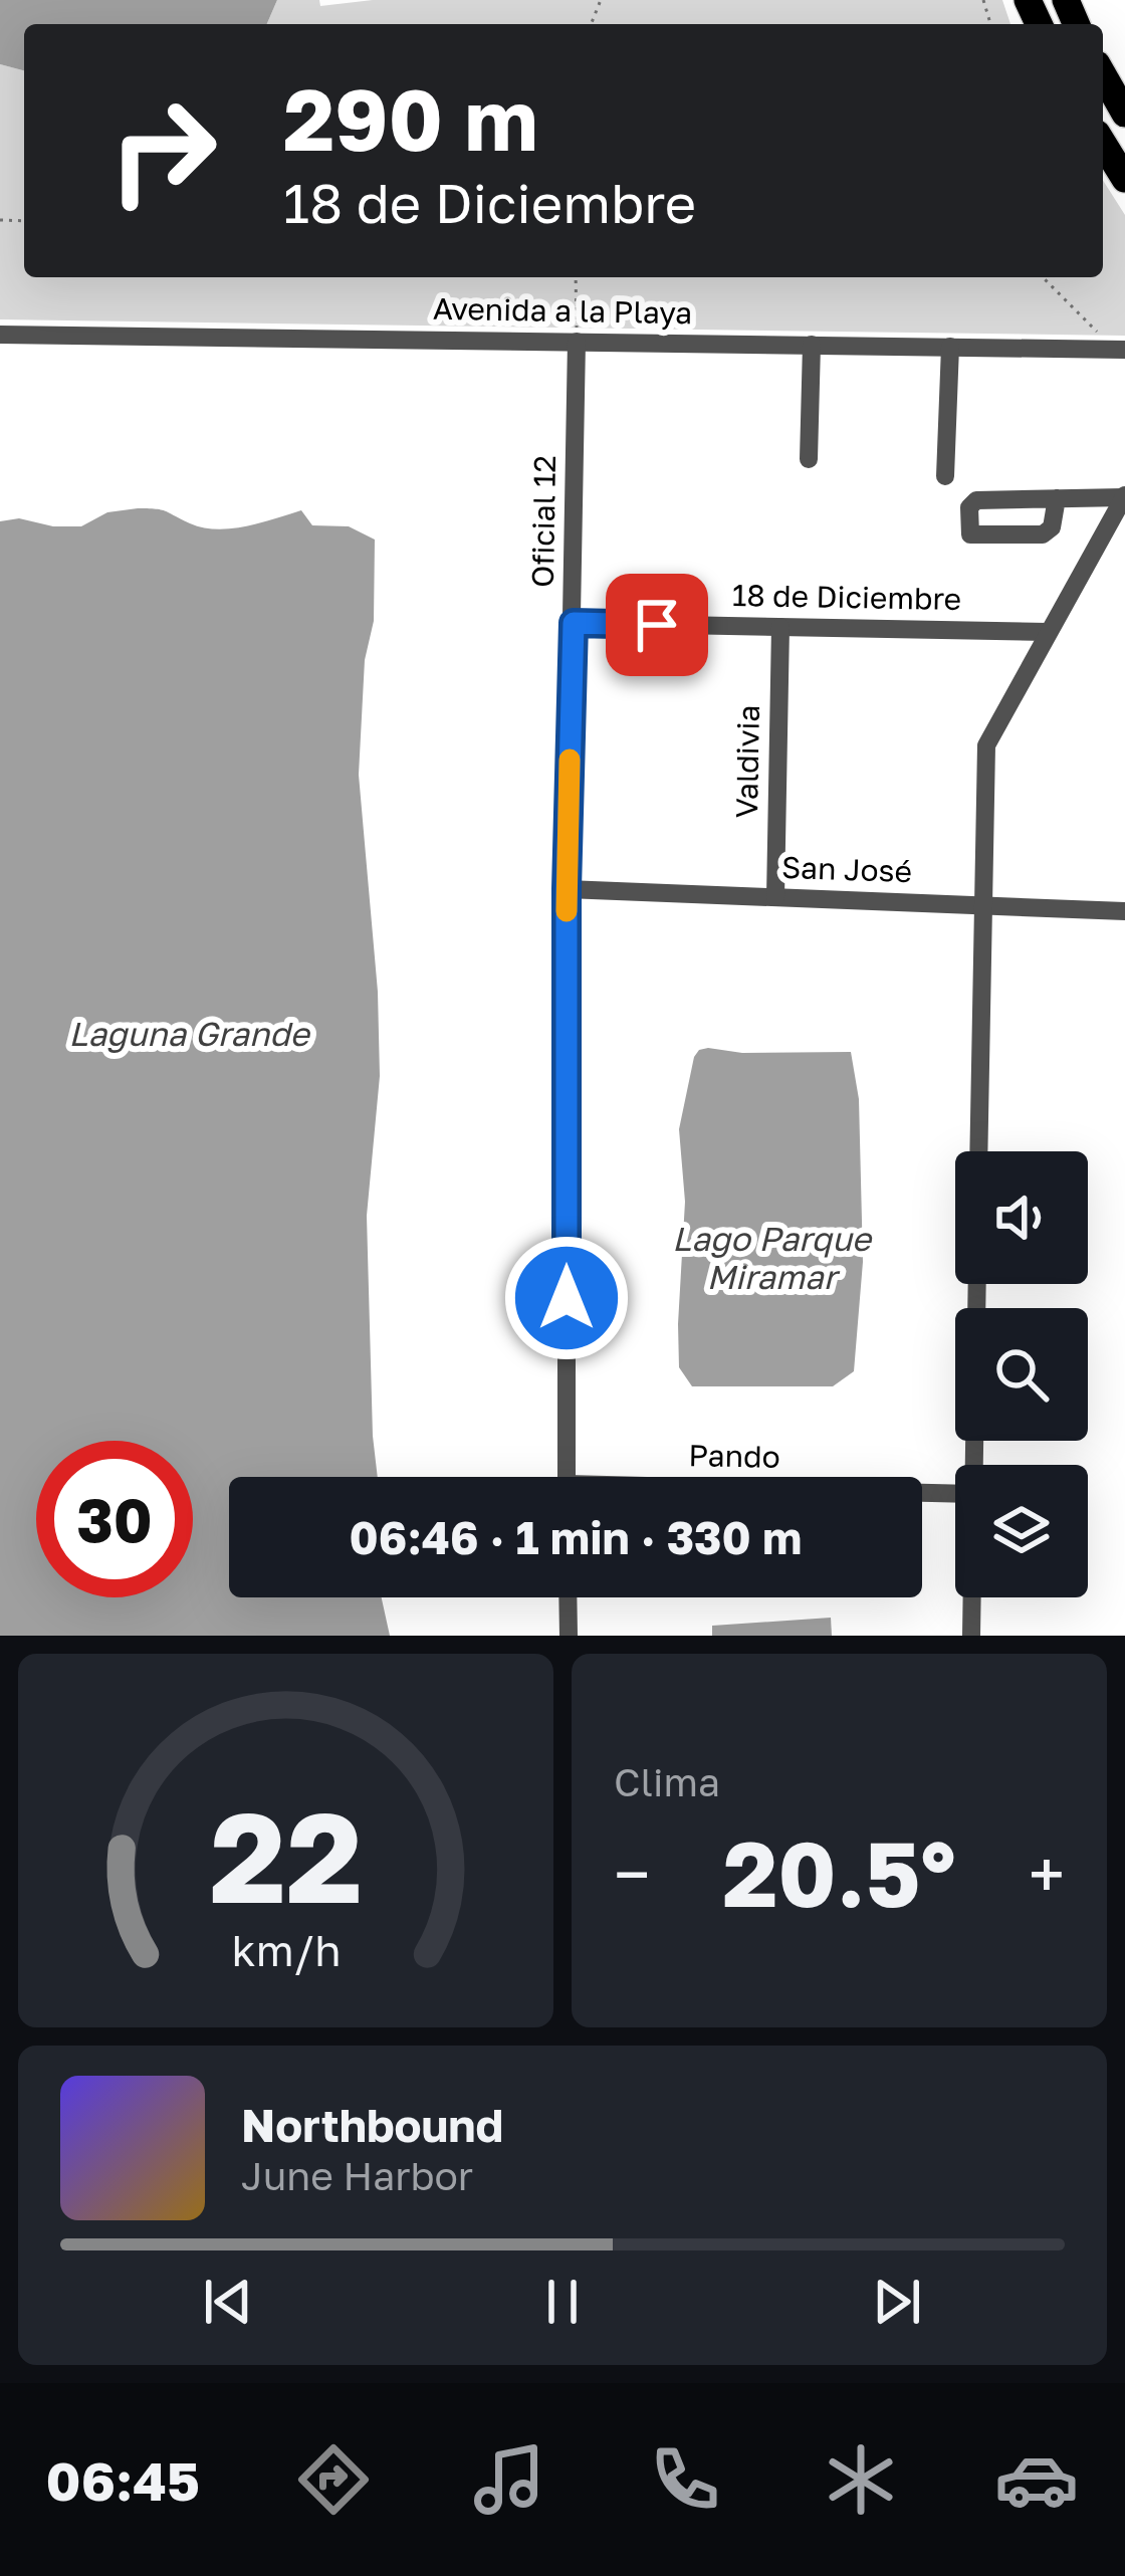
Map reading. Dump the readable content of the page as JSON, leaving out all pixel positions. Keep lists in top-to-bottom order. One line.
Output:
{"streets":{"street":["Avenida a la Playa","Oficial 12","18 de Diciembre","Valdivia","San José","Pando"]},"crossings":[["Avenida a la Playa","Oficial 12"],["Oficial 12","18 de Diciembre"],["Oficial 12","San José"],["18 de Diciembre","Valdivia"],["Valdivia","San José"]],"water":["Laguna Grande","Lago Parque Miramar"],"page":{"turn":["290 m","18 de Diciembre"],"limit":"30","trip":"06:46 · 1 min · 330 m","tile":"Clima","heat":["−","20.5°","+"],"song":["Northbound","June Harbor"],"tabs":"06:45","gauge":["22","km/h"]}}
